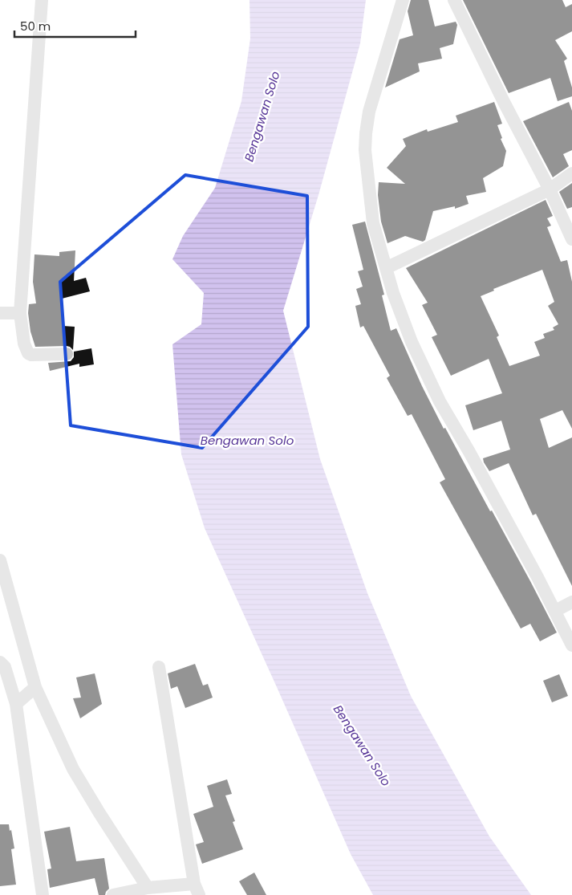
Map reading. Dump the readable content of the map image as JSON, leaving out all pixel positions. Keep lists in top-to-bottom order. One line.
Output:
{"water":["Bengawan Solo"],"scale_bar":"50 m"}
